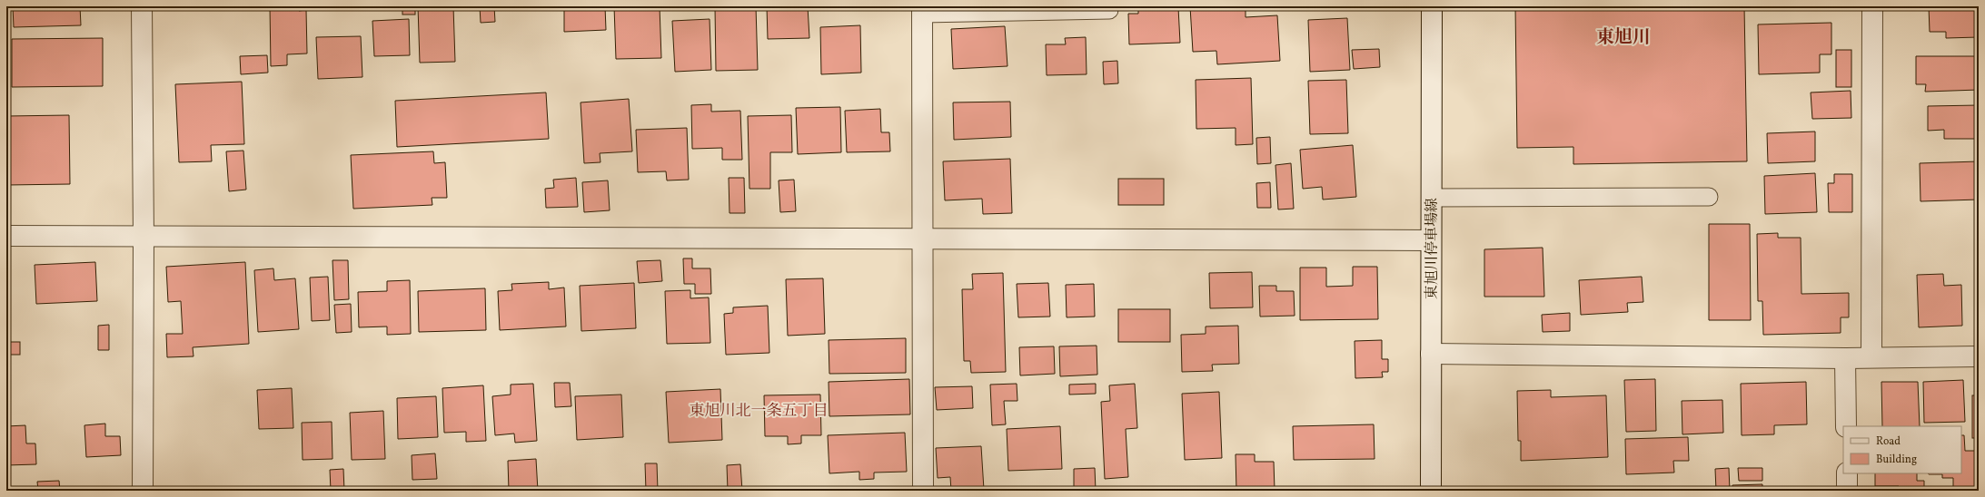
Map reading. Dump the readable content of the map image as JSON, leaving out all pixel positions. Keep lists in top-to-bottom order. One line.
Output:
{"streets":{"street":["東旭川停車場線"]},"districts":["東旭川","東旭川北一条五丁目"],"legend":["Road","Building"]}
